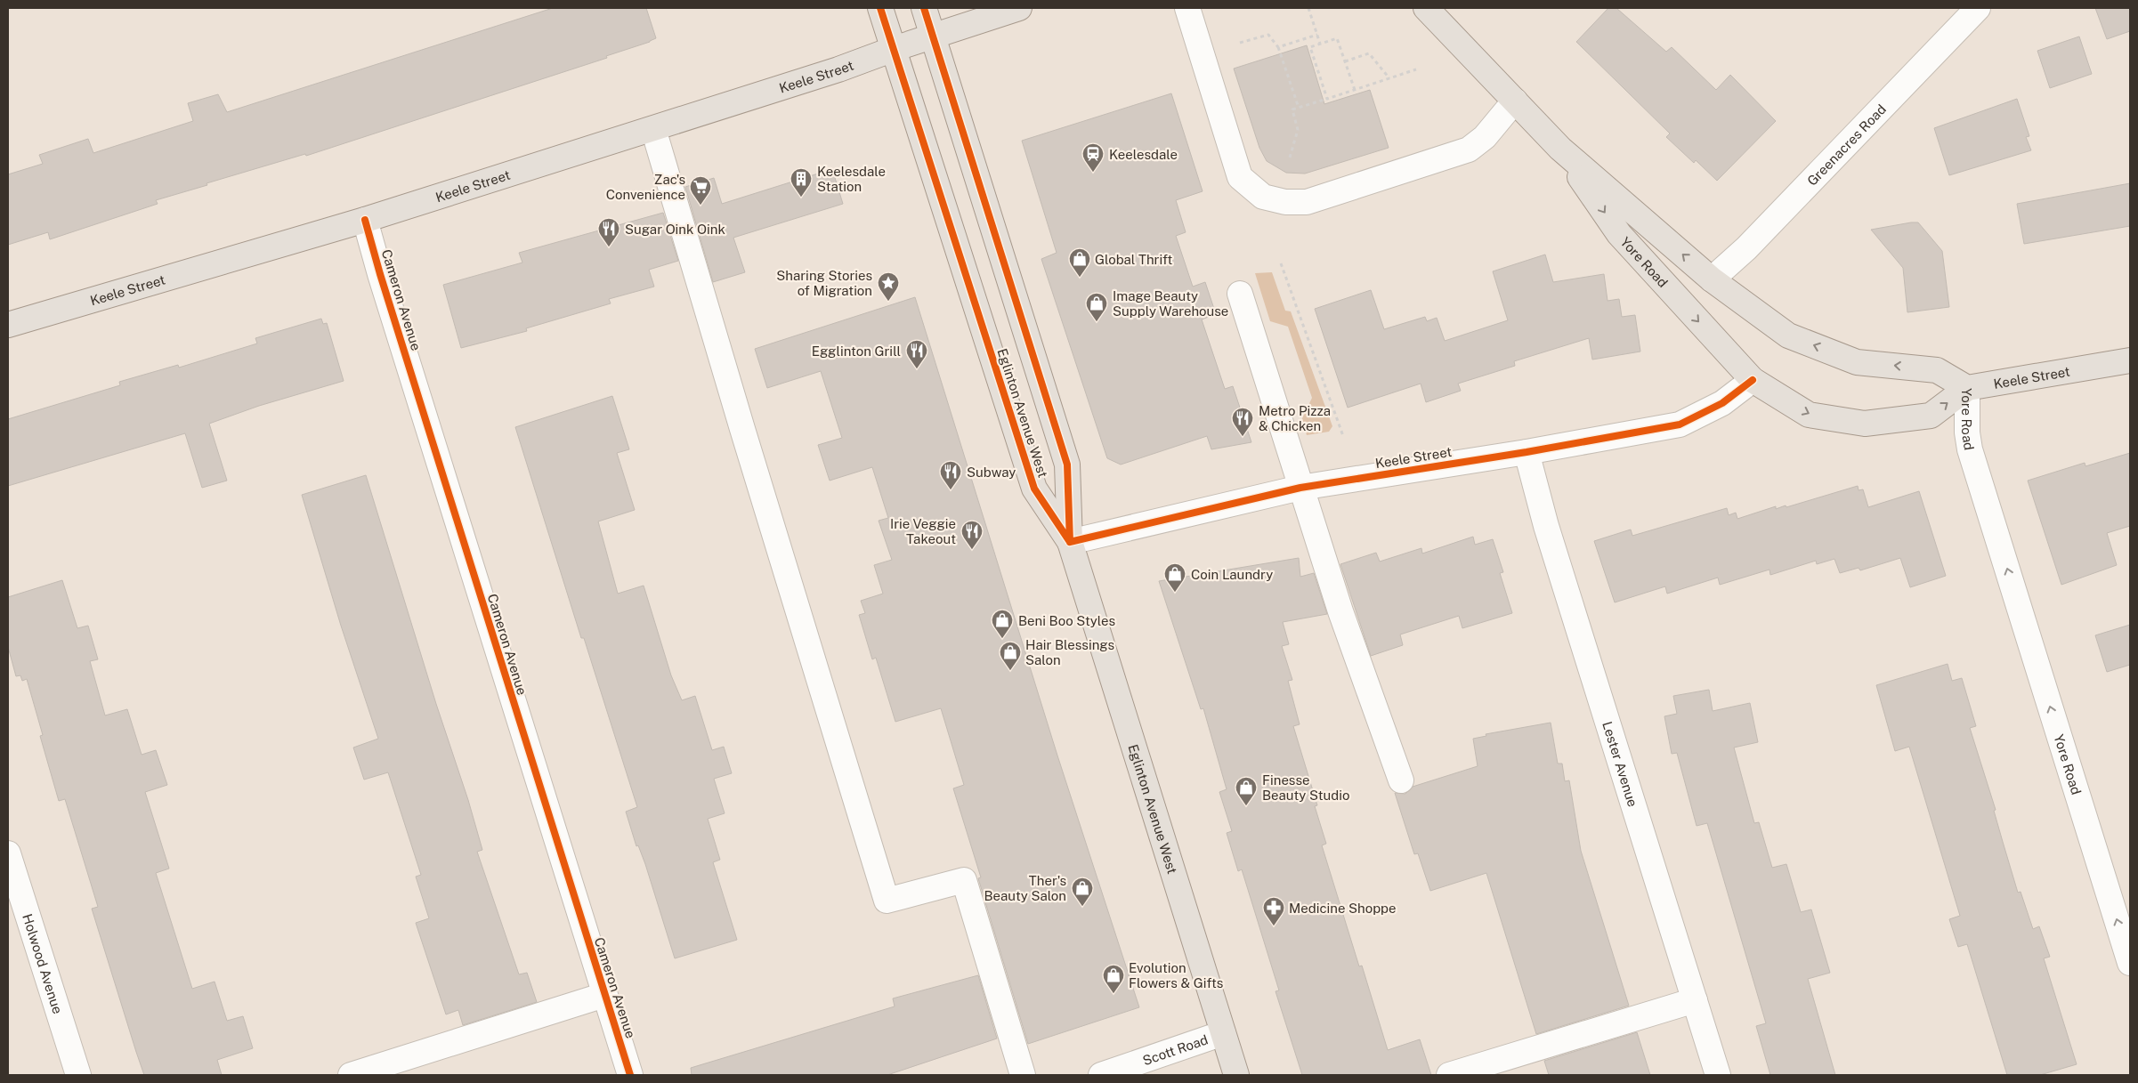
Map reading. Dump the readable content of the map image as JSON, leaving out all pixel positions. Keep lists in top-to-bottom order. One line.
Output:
{"streets":{"main road":["Keele Street","Yore Road","Eglinton Avenue West"],"street":["Greenacres Road","Cameron Avenue","Lester Avenue","Holwood Avenue","Scott Road"]},"crossings":[["Keele Street","Yore Road"],["Keele Street","Cameron Avenue"],["Keele Street","Eglinton Avenue West"],["Keele Street","Lester Avenue"],["Greenacres Road","Yore Road"],["Eglinton Avenue West","Scott Road"]],"places":{"station":["Keelesdale"],"building":["Keelesdale Station"],"supermarket":["Zac's Convenience"],"restaurant":["Sugar Oink Oink","Egglinton Grill","Metro Pizza & Chicken","Subway","Irie Veggie Takeout"],"shop":["Global Thrift","Image Beauty Supply Warehouse","Coin Laundry","Beni Boo Styles","Hair Blessings Salon","Finesse Beauty Studio","Ther's Beauty Salon","Evolution Flowers & Gifts"],"place":["Sharing Stories of Migration"],"pharmacy":["Medicine Shoppe"]}}
